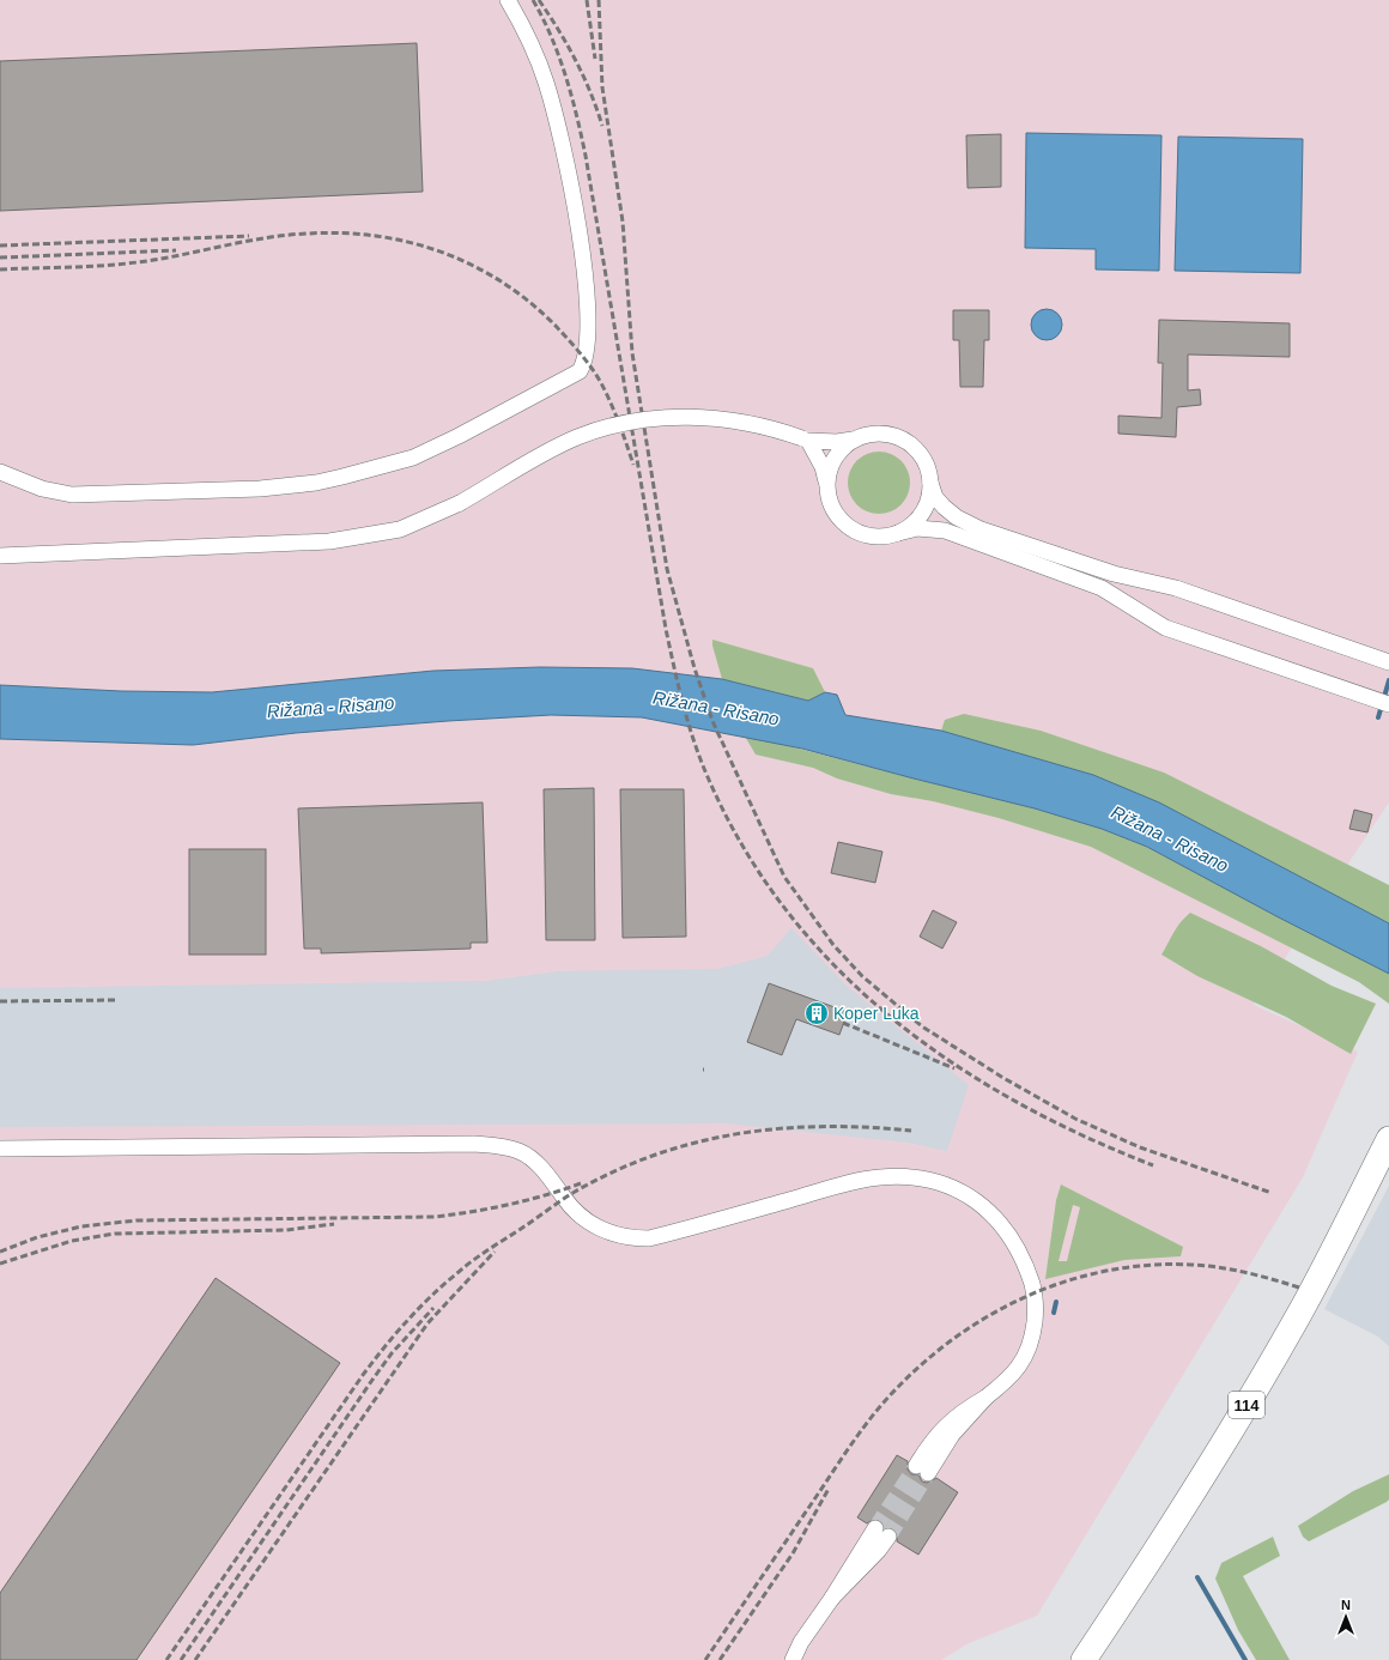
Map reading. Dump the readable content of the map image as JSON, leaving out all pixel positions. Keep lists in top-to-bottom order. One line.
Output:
{"streets":{"main road":["114"]},"water":["Rižana - Risano"],"places":{"building":["Koper Luka"]},"north":"top"}
